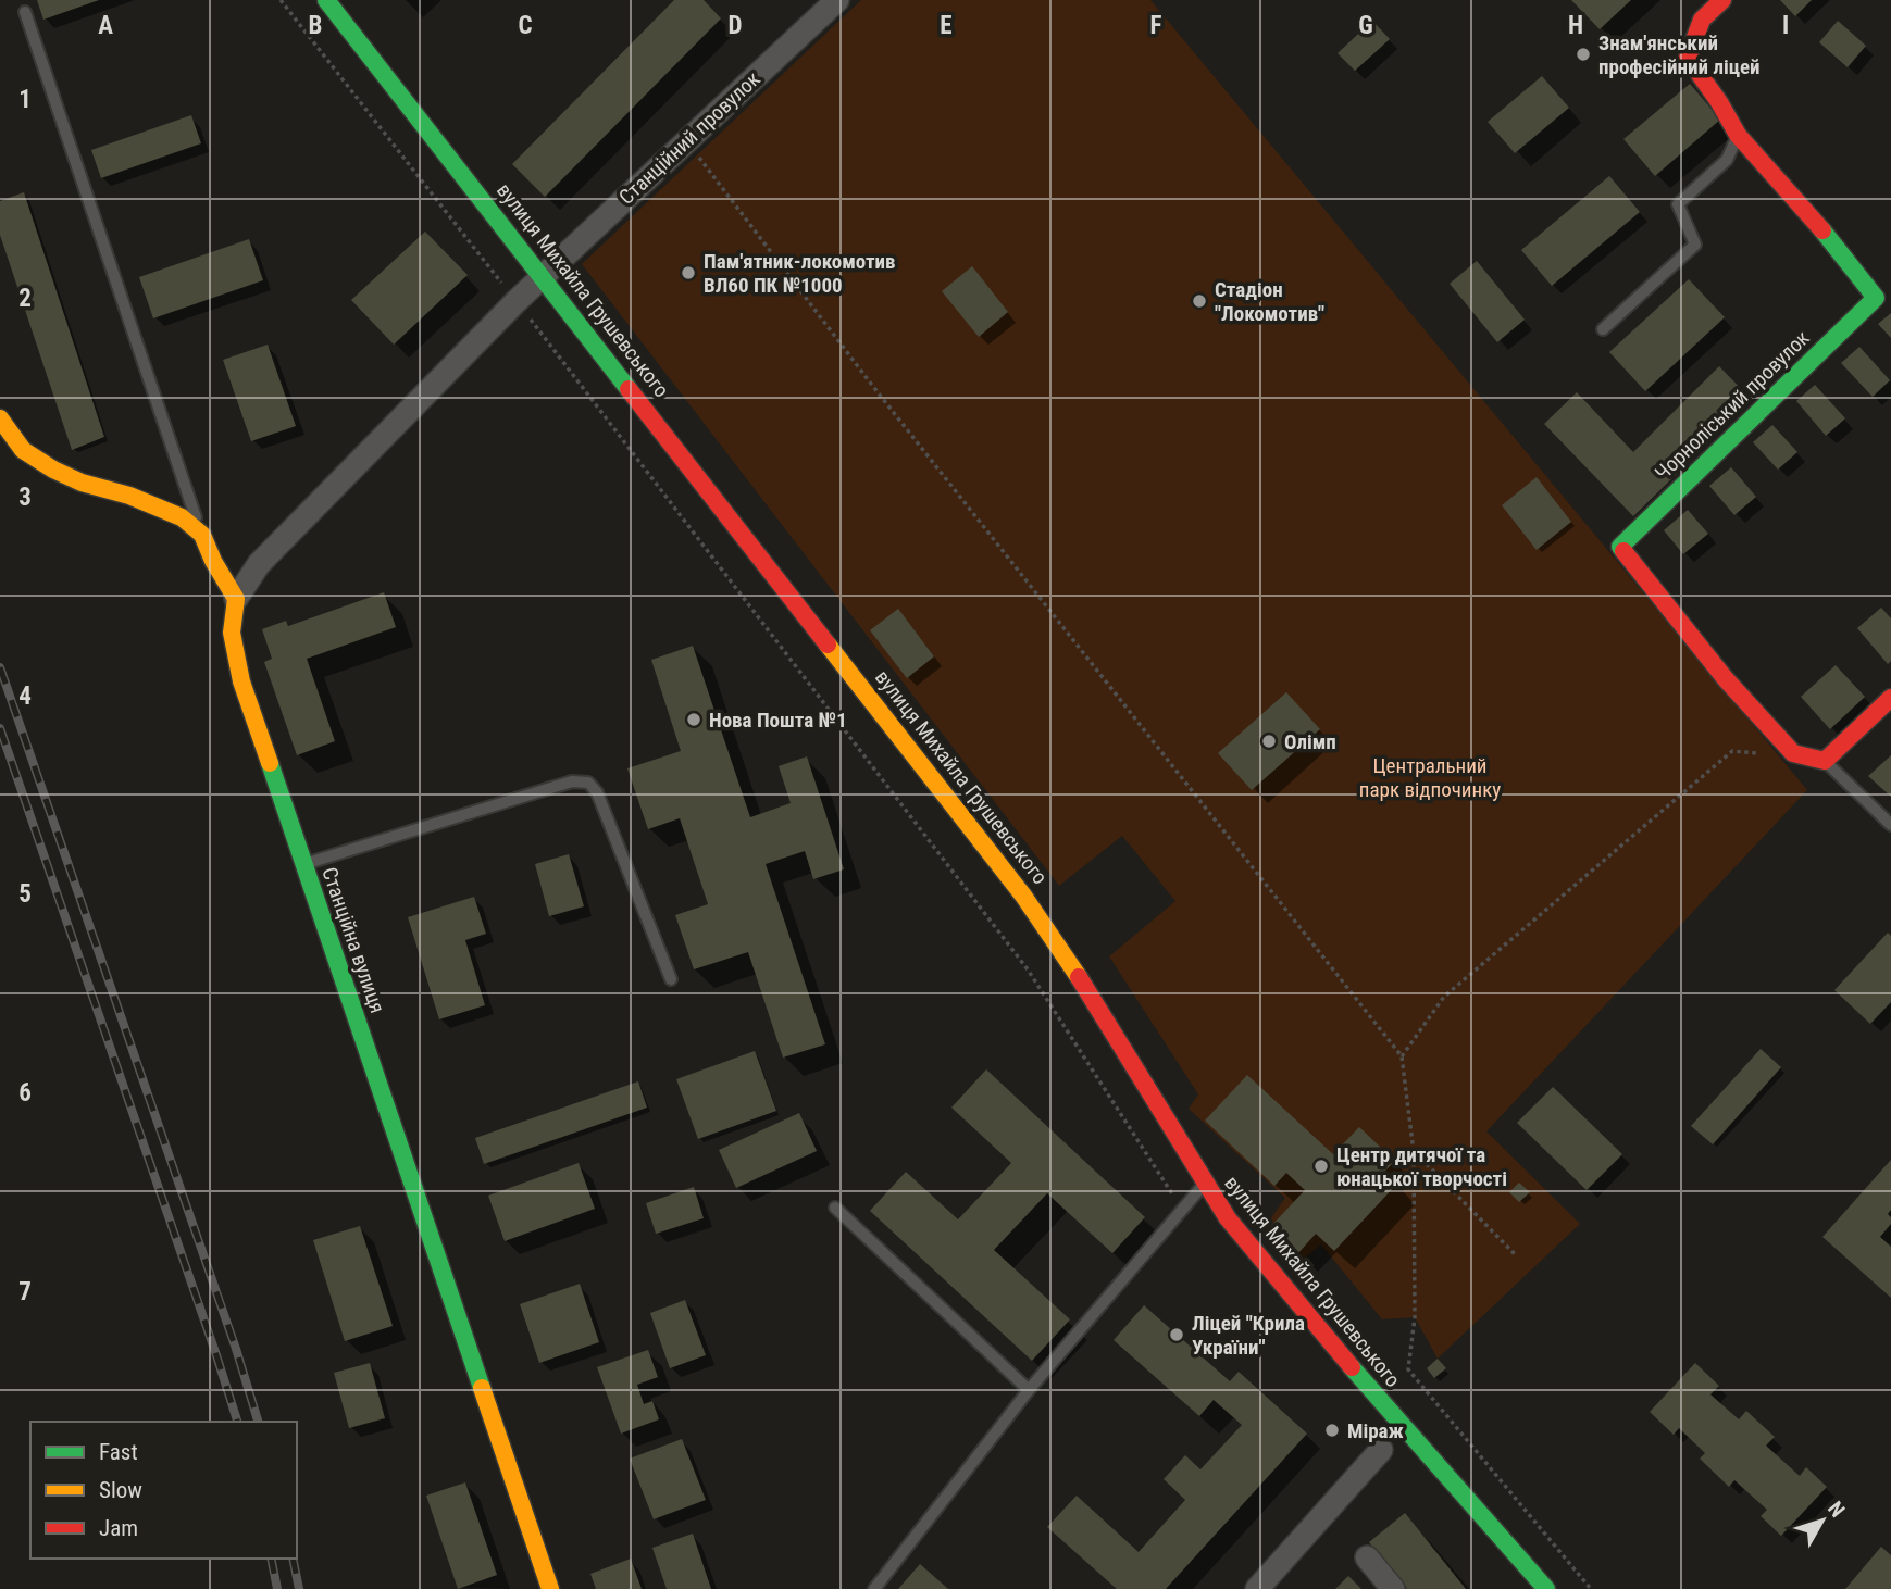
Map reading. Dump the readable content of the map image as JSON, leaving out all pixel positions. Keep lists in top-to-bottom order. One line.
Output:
{"streets":{"street":["Станційний провулок","вулиця Михайла Грушевського","Чорноліський провулок","Станційна вулиця"]},"crossings":[["Станційний провулок","вулиця Михайла Грушевського"],["Станційний провулок","Станційна вулиця"]],"parks":["Центральний парк відпочинку"],"places":["Знам'янський професійний ліцей","Пам'ятник-локомотив ВЛ60 ПК №1000","Стадіон \"Локомотив\"","Нова Пошта №1","Олімп","Центр дитячої та юнацької творчості","Ліцей \"Крила України\"","Міраж"],"legend":["Fast","Slow","Jam"],"north":"top right","grid":{"columns":["A","B","C","D","E","F","G","H","I"],"rows":["1","2","3","4","5","6","7"]}}
